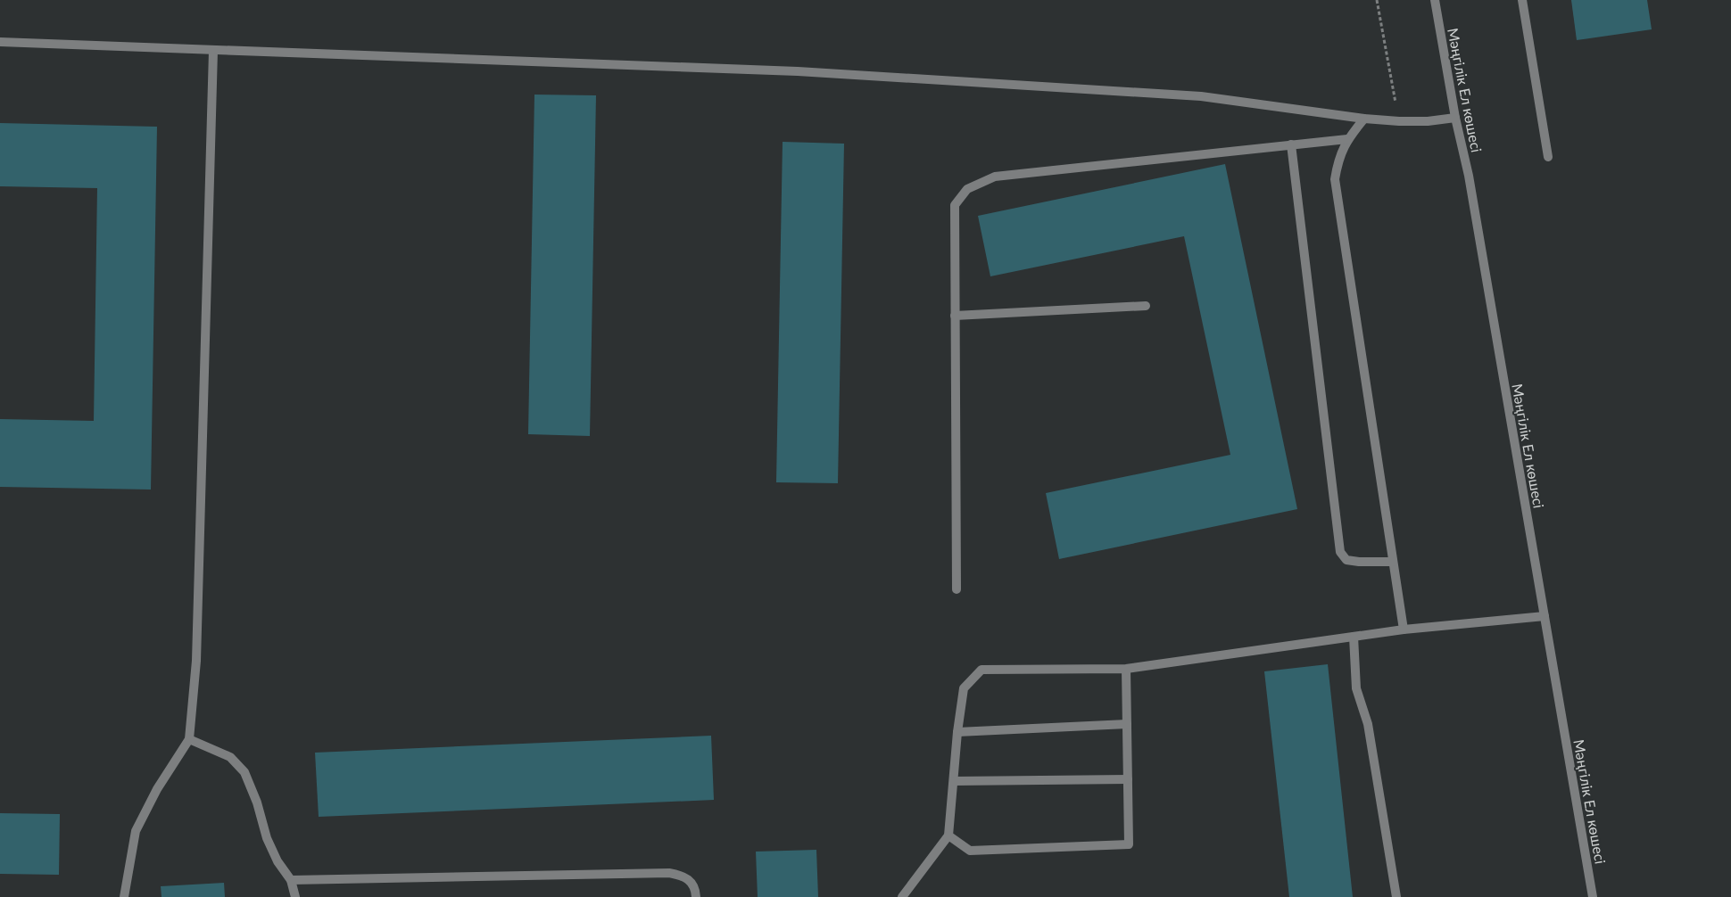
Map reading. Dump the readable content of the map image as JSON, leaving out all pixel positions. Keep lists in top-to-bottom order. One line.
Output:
{"streets":{"street":["Мәңгілік Ел көшесі"]}}
